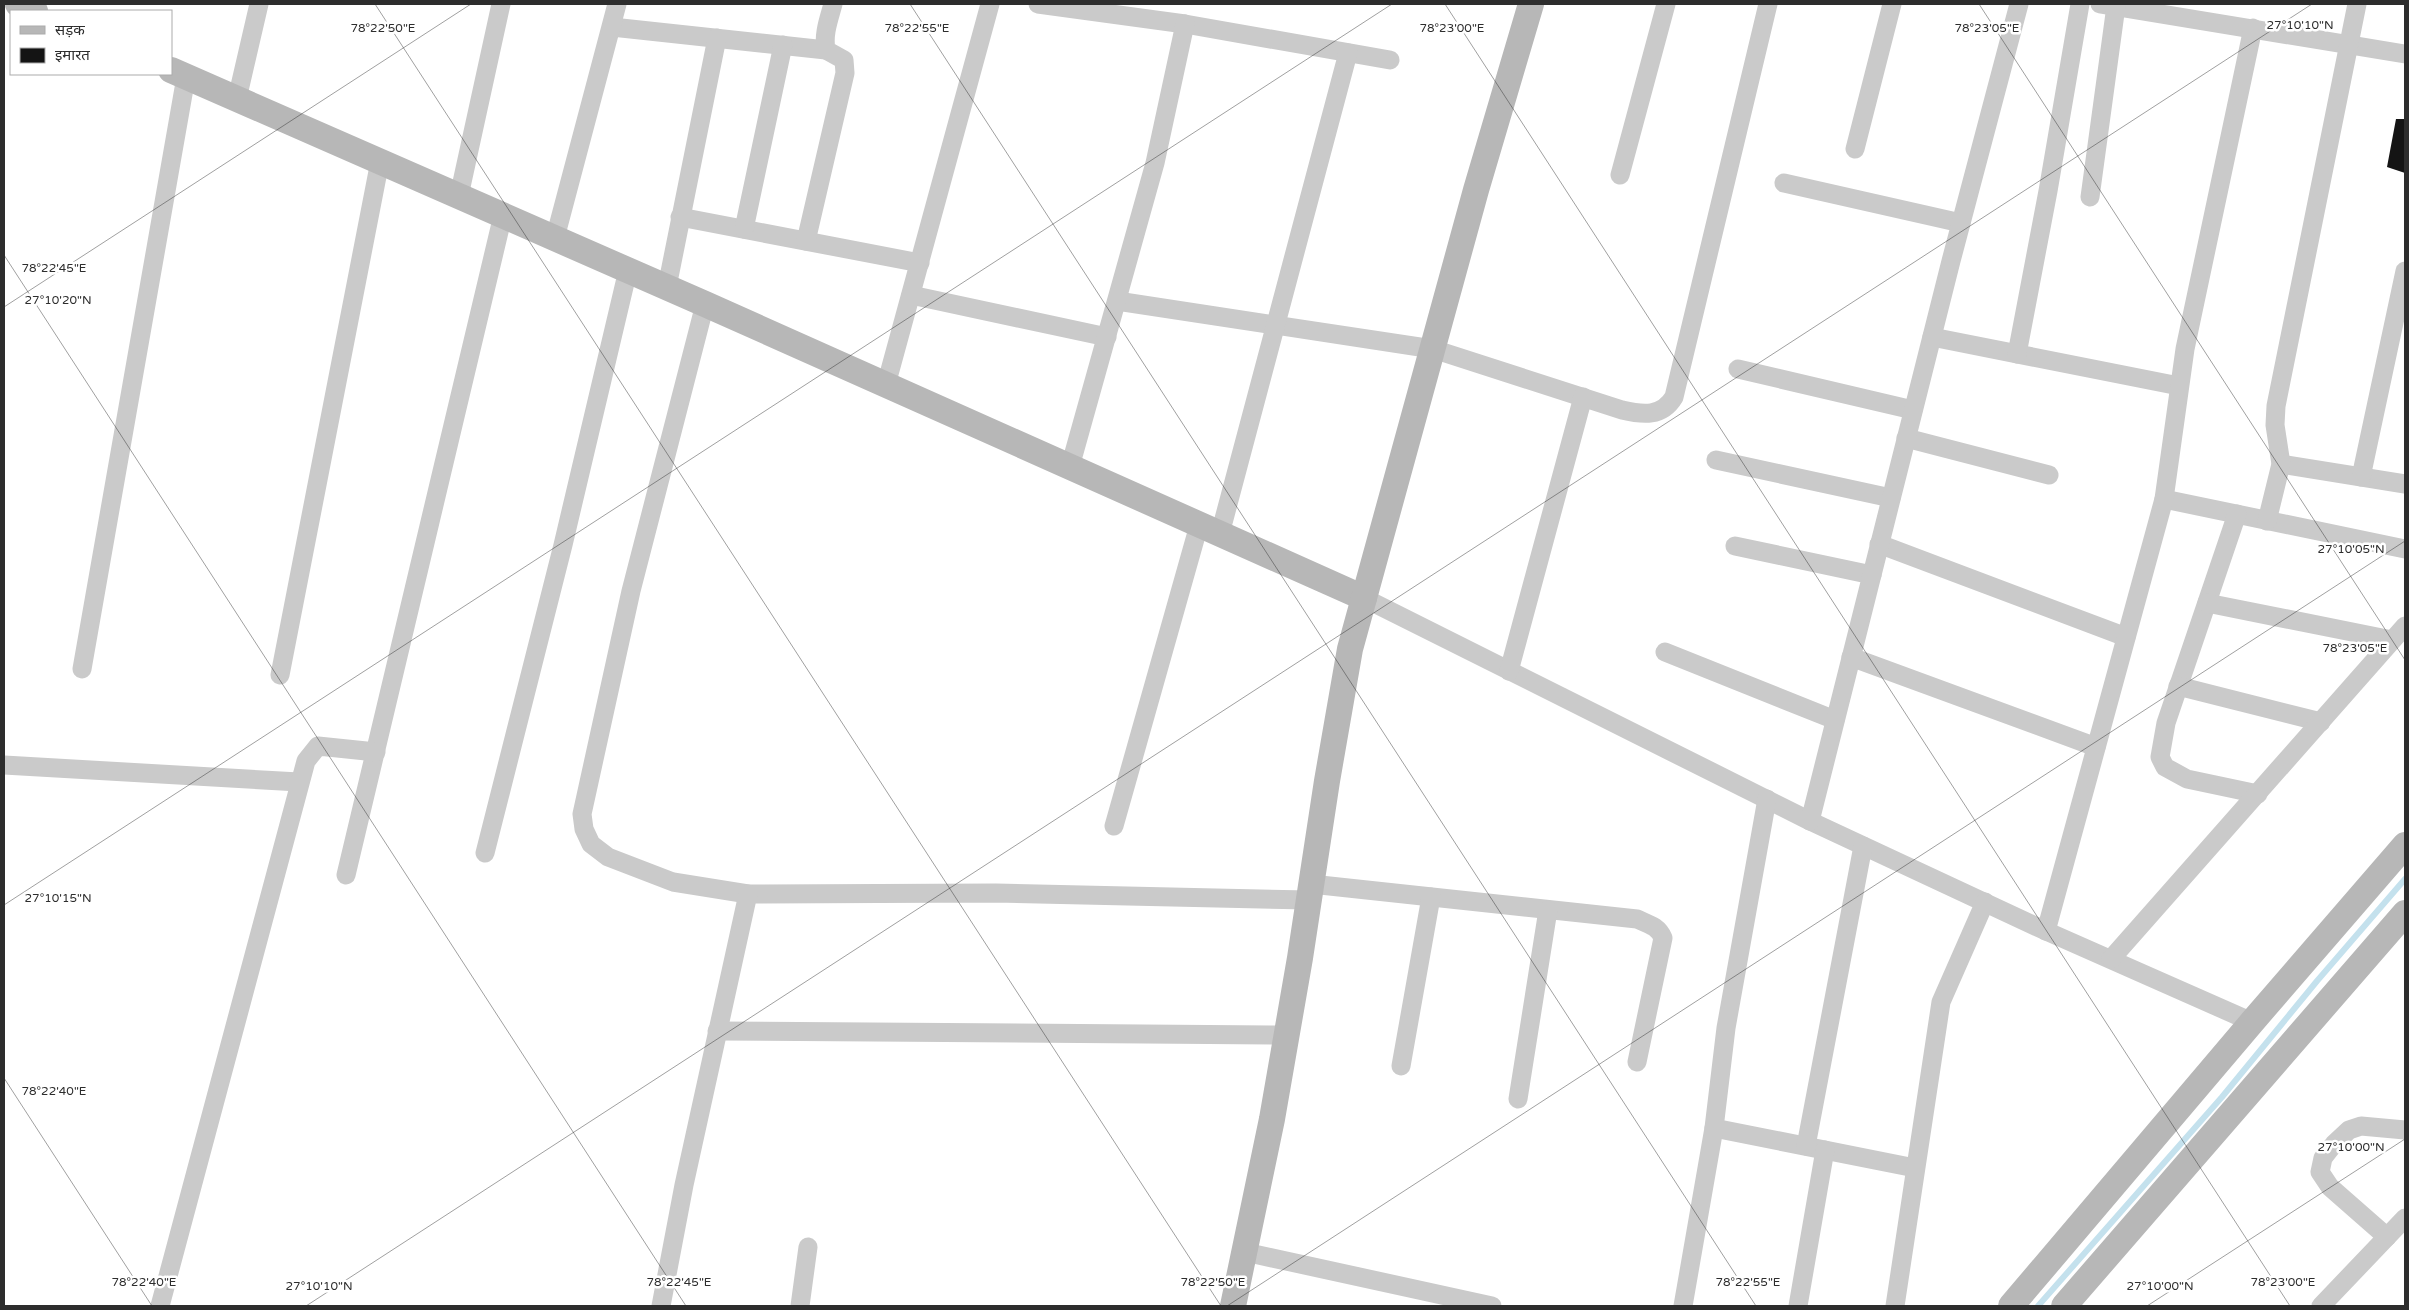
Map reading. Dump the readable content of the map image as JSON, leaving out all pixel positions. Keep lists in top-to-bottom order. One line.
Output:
{"legend":["सड़क","इमारत"],"coordinates":["27°10'10\"N","78°22'50\"E","78°22'55\"E","78°23'00\"E","78°23'05\"E","78°22'45\"E","27°10'20\"N","27°10'05\"N","27°10'15\"N","78°22'40\"E","27°10'00\"N"]}
